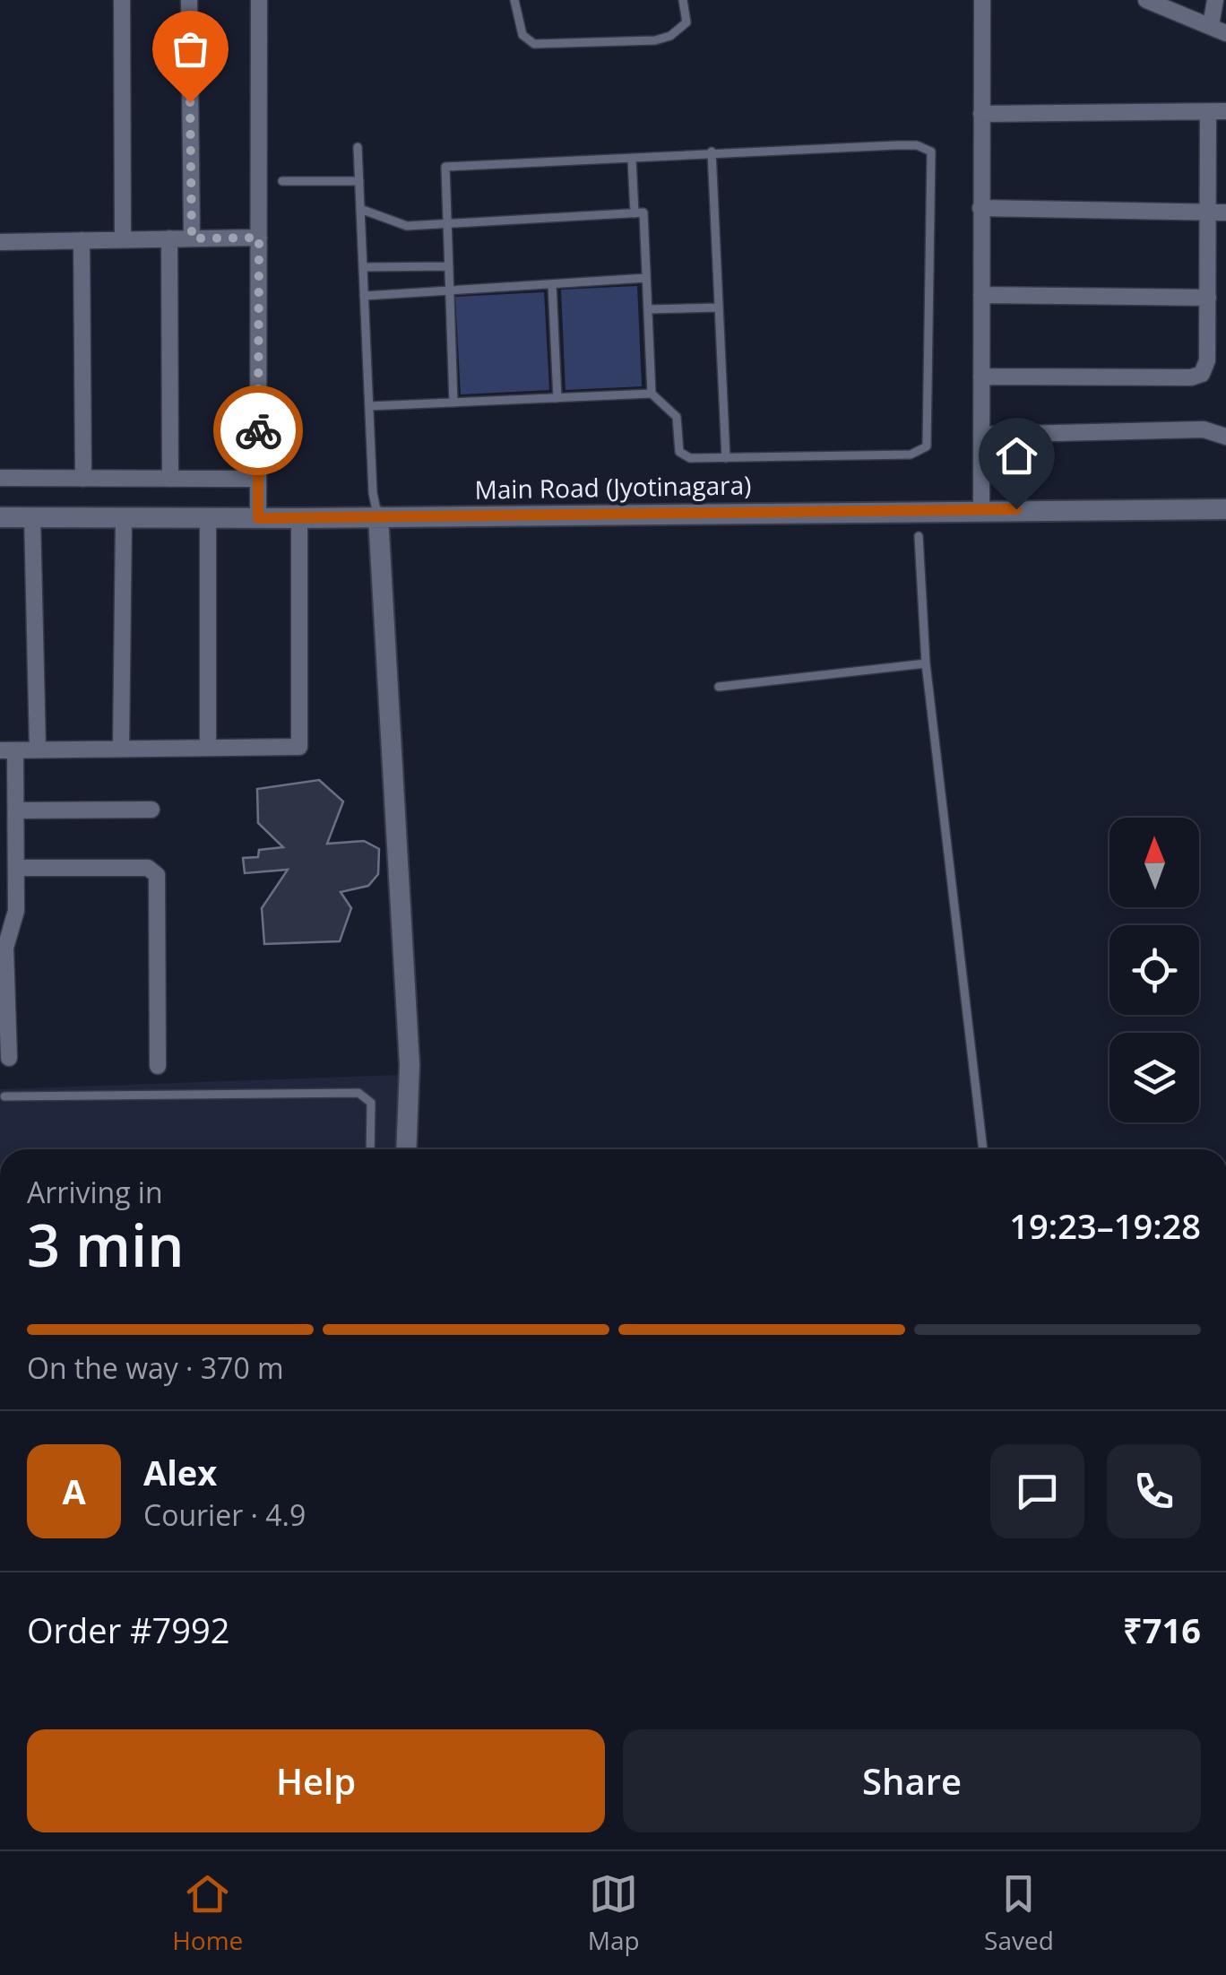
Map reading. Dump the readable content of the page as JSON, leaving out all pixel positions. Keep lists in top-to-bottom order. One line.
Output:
{"streets":{"street":["Main Road (Jyotinagara)"]},"north":"top","page":{"heading":["3 min","Arriving in","19:23–19:28"],"panel":["Alex","Courier · 4.9","Order #7992","₹716"],"bar":"On the way · 370 m","round":"A","buttons":["Help","Share"],"tabs":["Home","Map","Saved"]}}
